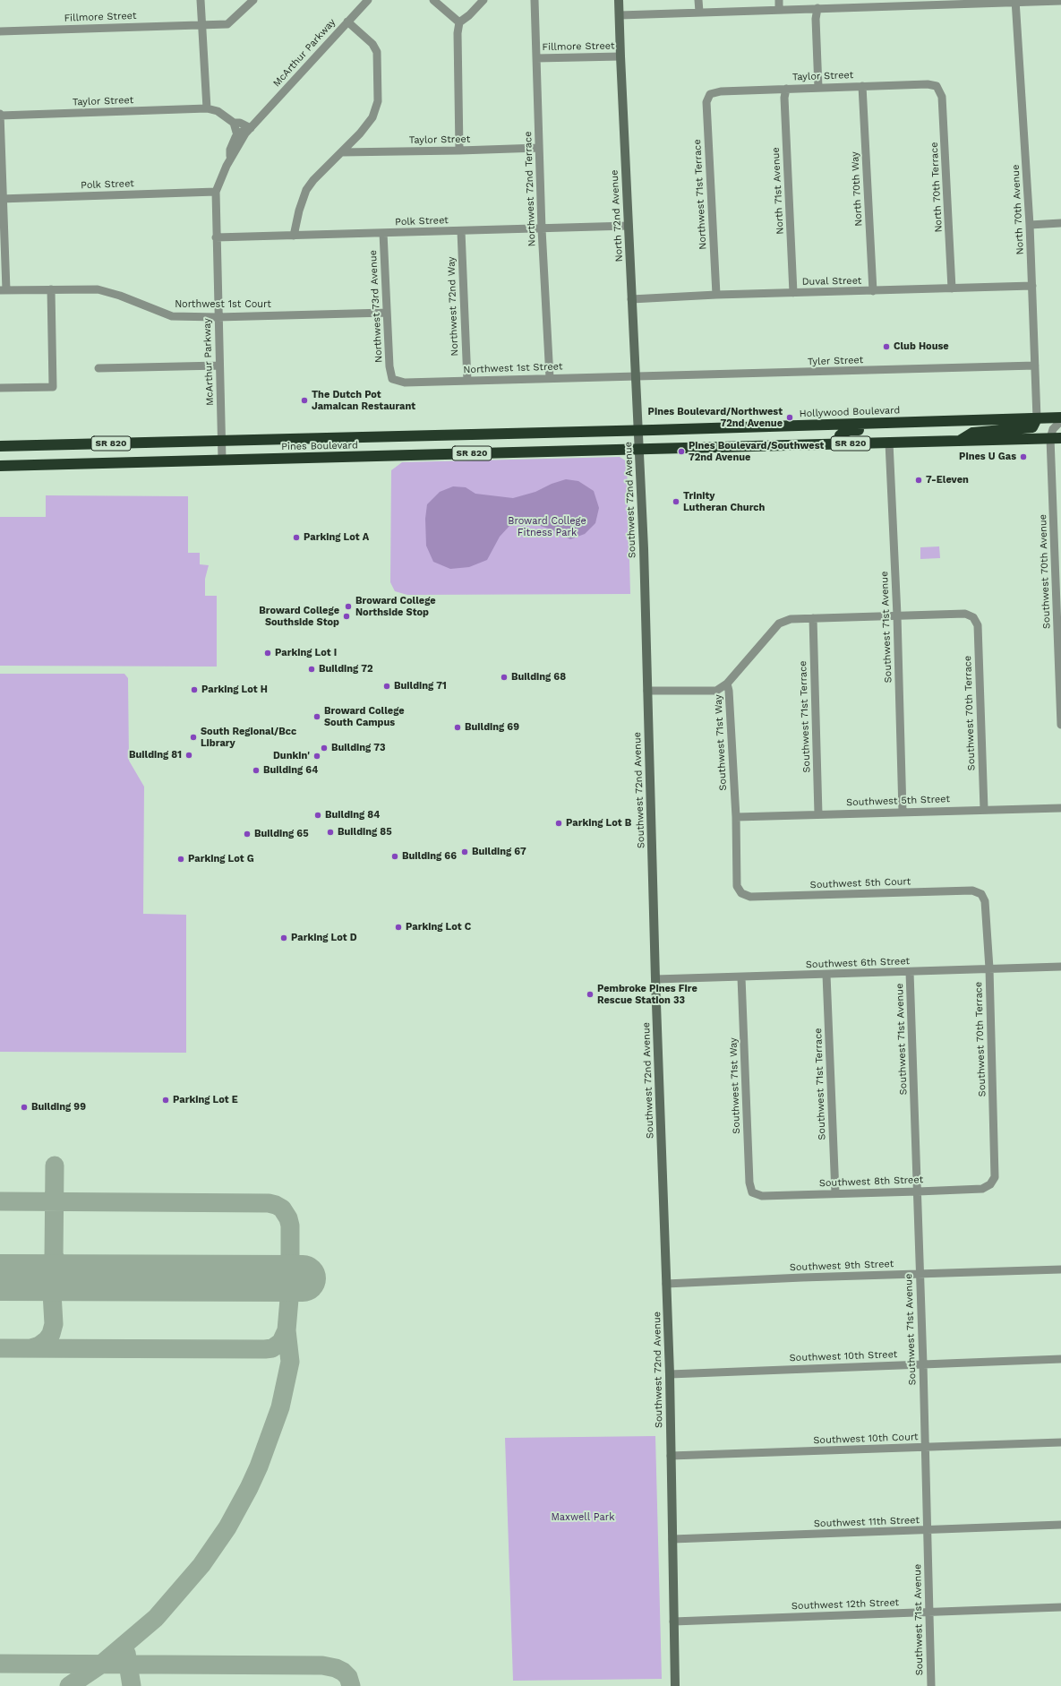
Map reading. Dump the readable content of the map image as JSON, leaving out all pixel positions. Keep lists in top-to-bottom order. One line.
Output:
{"streets":{"highway":["Hollywood Boulevard","SR 820","Pines Boulevard"],"street":["Fillmore Street","McArthur Parkway","Taylor Street","Polk Street","North 70th Terrace","Northwest 72nd Terrace","North 70th Way","North 71st Avenue","Northwest 71st Terrace","North 70th Avenue","North 72nd Avenue","Duval Street","Northwest 1st Court","Northwest 73rd Avenue","Northwest 72nd Way","Tyler Street","Northwest 1st Street","Southwest 72nd Avenue","Southwest 70th Avenue","Southwest 71st Avenue","Southwest 70th Terrace","Southwest 71st Terrace","Southwest 71st Way","Southwest 5th Street","Southwest 5th Court","Southwest 6th Street","Southwest 8th Street","Southwest 9th Street","Southwest 10th Street","Southwest 10th Court","Southwest 11th Street","Southwest 12th Street"]},"crossings":[["Fillmore Street","Northwest 72nd Terrace"],["Fillmore Street","North 72nd Avenue"],["McArthur Parkway","Polk Street"],["McArthur Parkway","Northwest 1st Court"],["McArthur Parkway","Pines Boulevard"],["Taylor Street","North 70th Terrace"],["Taylor Street","Northwest 72nd Terrace"],["Taylor Street","North 70th Way"],["Taylor Street","North 71st Avenue"],["Taylor Street","Northwest 71st Terrace"],["Polk Street","Northwest 72nd Terrace"],["Polk Street","North 72nd Avenue"],["Polk Street","Northwest 73rd Avenue"],["Polk Street","Northwest 72nd Way"],["North 70th Terrace","Duval Street"],["Northwest 72nd Terrace","Northwest 1st Street"],["North 70th Way","Duval Street"],["North 71st Avenue","Duval Street"],["Northwest 71st Terrace","Duval Street"],["North 70th Avenue","Duval Street"],["North 70th Avenue","Tyler Street"],["North 70th Avenue","Hollywood Boulevard"],["North 72nd Avenue","Duval Street"],["North 72nd Avenue","Tyler Street"],["North 72nd Avenue","Northwest 1st Street"],["North 72nd Avenue","Hollywood Boulevard"],["North 72nd Avenue","Pines Boulevard"],["North 72nd Avenue","Southwest 72nd Avenue"],["Northwest 1st Court","Northwest 73rd Avenue"],["Northwest 73rd Avenue","Northwest 1st Street"],["Northwest 72nd Way","Northwest 1st Street"],["Tyler Street","Northwest 1st Street"],["Hollywood Boulevard","Pines Boulevard"],["Hollywood Boulevard","Southwest 72nd Avenue"],["SR 820","Pines Boulevard"],["SR 820","Southwest 72nd Avenue"],["SR 820","Southwest 70th Avenue"],["SR 820","Southwest 71st Avenue"],["Pines Boulevard","Southwest 72nd Avenue"],["Southwest 72nd Avenue","Southwest 6th Street"],["Southwest 72nd Avenue","Southwest 9th Street"],["Southwest 72nd Avenue","Southwest 10th Street"],["Southwest 72nd Avenue","Southwest 10th Court"],["Southwest 72nd Avenue","Southwest 11th Street"],["Southwest 72nd Avenue","Southwest 12th Street"],["Southwest 71st Avenue","Southwest 71st Way"],["Southwest 71st Avenue","Southwest 5th Street"],["Southwest 71st Avenue","Southwest 6th Street"],["Southwest 71st Avenue","Southwest 8th Street"],["Southwest 71st Avenue","Southwest 9th Street"],["Southwest 71st Avenue","Southwest 10th Street"],["Southwest 71st Avenue","Southwest 10th Court"],["Southwest 71st Avenue","Southwest 11th Street"],["Southwest 71st Avenue","Southwest 12th Street"],["Southwest 70th Terrace","Southwest 71st Way"],["Southwest 70th Terrace","Southwest 5th Street"],["Southwest 70th Terrace","Southwest 5th Court"],["Southwest 70th Terrace","Southwest 6th Street"],["Southwest 70th Terrace","Southwest 8th Street"],["Southwest 71st Terrace","Southwest 71st Way"],["Southwest 71st Terrace","Southwest 5th Street"],["Southwest 71st Terrace","Southwest 6th Street"],["Southwest 71st Terrace","Southwest 8th Street"],["Southwest 71st Way","Southwest 5th Street"],["Southwest 71st Way","Southwest 5th Court"],["Southwest 71st Way","Southwest 6th Street"],["Southwest 71st Way","Southwest 8th Street"]],"parks":["Broward College Fitness Park","Maxwell Park"],"places":["Club House","The Dutch Pot Jamaican Restaurant","Pines Boulevard/Northwest 72nd Avenue","Pines Boulevard/Southwest 72nd Avenue","Pines U Gas","7-Eleven","Trinity Lutheran Church","Parking Lot A","Broward College Northside Stop","Broward College Southside Stop","Parking Lot I","Building 72","Building 68","Building 71","Parking Lot H","Broward College South Campus","Building 69","South Regional/Bcc Library","Building 73","Building 81","Dunkin'","Building 64","Building 84","Parking Lot B","Building 85","Building 65","Building 67","Building 66","Parking Lot G","Parking Lot C","Parking Lot D","Pembroke Pines Fire Rescue Station 33","Parking Lot E","Building 99"]}
